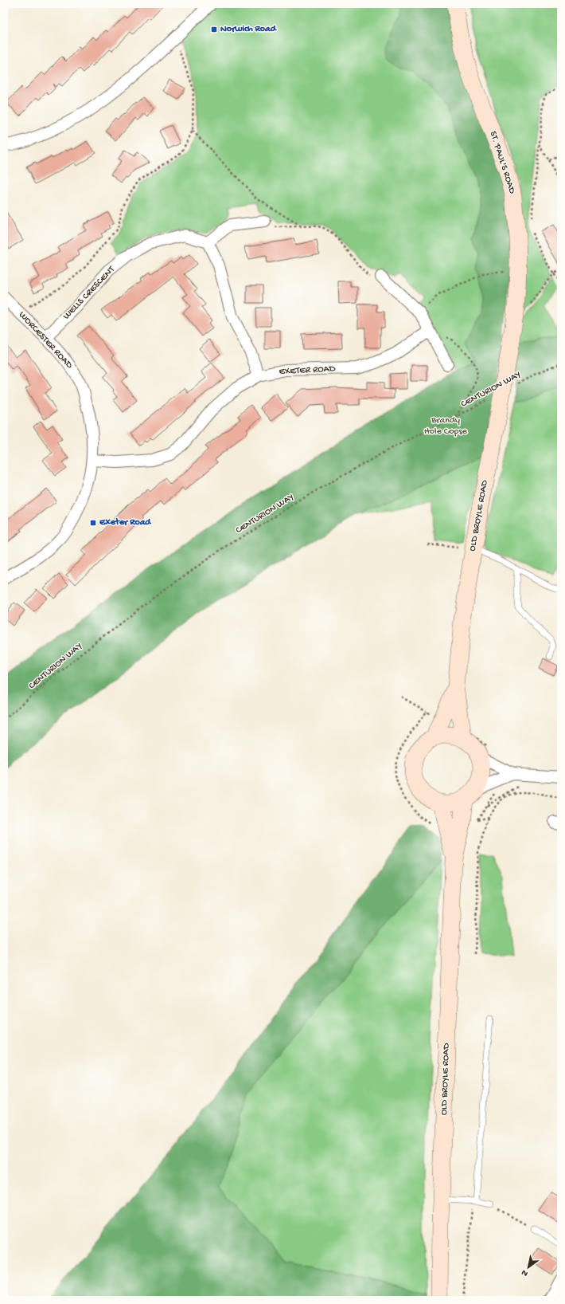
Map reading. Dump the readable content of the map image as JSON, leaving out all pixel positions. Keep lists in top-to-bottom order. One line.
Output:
{"streets":{"main road":["ST. PAUL'S ROAD","OLD BROYLE ROAD"],"street":["WELLS CRESCENT","WORCESTER ROAD","EXETER ROAD"],"path":["CENTURION WAY"]},"crossings":[["ST. PAUL'S ROAD","OLD BROYLE ROAD"],["WELLS CRESCENT","WORCESTER ROAD"],["WORCESTER ROAD","EXETER ROAD"]],"parks":["Brandy Hole Copse"],"places":{"transit":["Norwich Road","Exeter Road"]},"north":"bottom left"}
